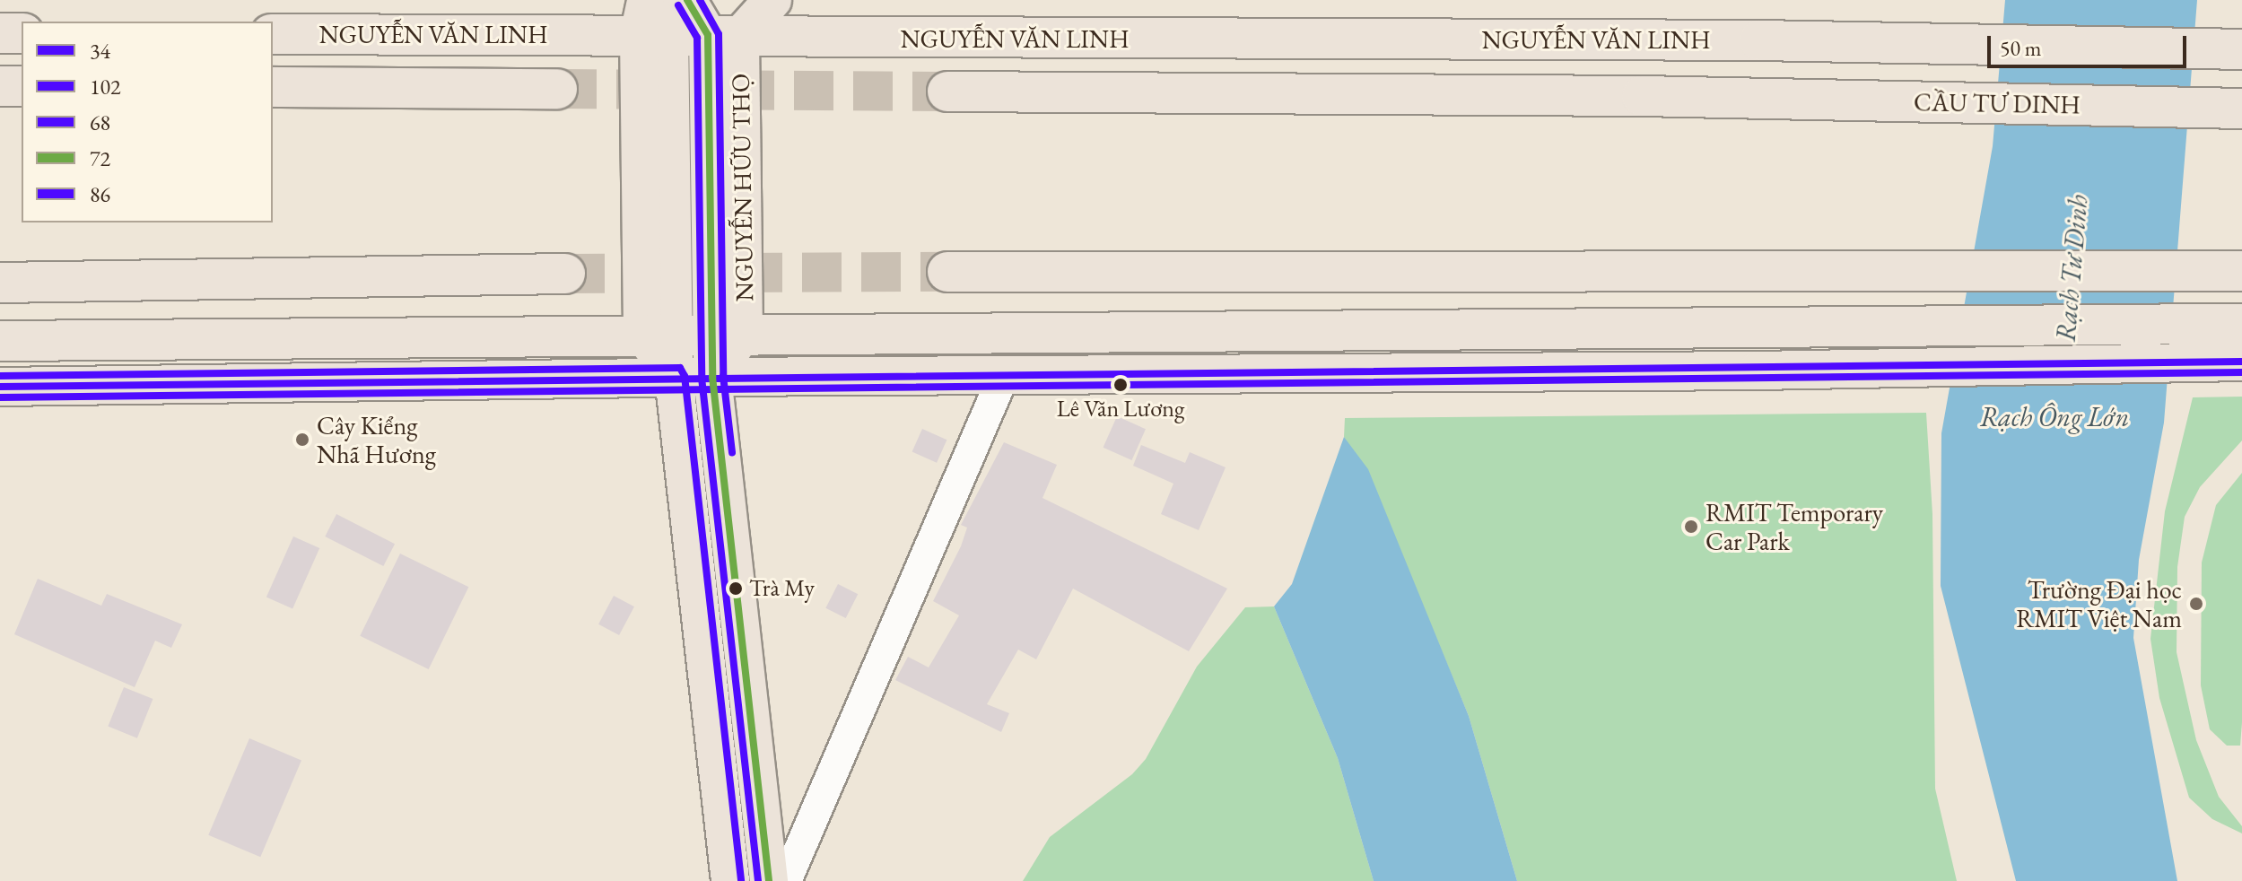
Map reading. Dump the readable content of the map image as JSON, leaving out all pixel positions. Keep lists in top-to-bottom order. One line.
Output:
{"streets":{"highway":["NGUYỄN VĂN LINH","CẦU TƯ DINH"],"main road":["NGUYỄN HỮU THỌ"]},"crossings":[["NGUYỄN VĂN LINH","NGUYỄN HỮU THỌ"]],"water":["Rạch Tư Dinh","Rạch Ông Lớn"],"places":["Lê Văn Lương","Cây Kiểng Nhã Hương","RMIT Temporary Car Park","Trà My","Trường Đại học RMIT Việt Nam"],"lines":["transit line 68","transit line 72","transit line 86","transit line 34","transit line 102"],"legend":["34","102","68","72","86"],"scale_bar":"50 m"}
